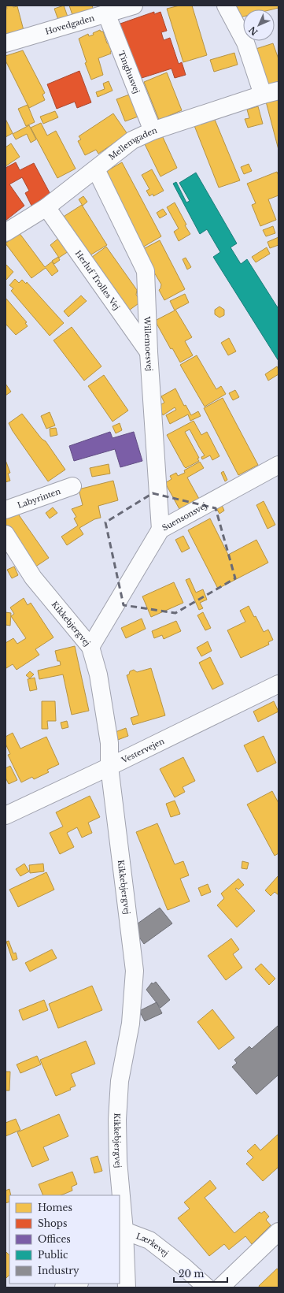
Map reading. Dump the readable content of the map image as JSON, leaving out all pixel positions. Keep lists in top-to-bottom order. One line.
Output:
{"streets":{"street":["Hovedgaden","Tinghusvej","Mellemgaden","Herluf Trolles Vej","Willemoesvej","Labyrinten","Suensonsvej","Kikkebjergvej","Vestervejen","Lærkevej"]},"crossings":[["Hovedgaden","Tinghusvej"],["Tinghusvej","Mellemgaden"],["Mellemgaden","Herluf Trolles Vej"],["Mellemgaden","Willemoesvej"],["Herluf Trolles Vej","Willemoesvej"],["Willemoesvej","Suensonsvej"],["Suensonsvej","Kikkebjergvej"],["Kikkebjergvej","Vestervejen"],["Kikkebjergvej","Lærkevej"]],"legend":["Homes","Shops","Offices","Public","Industry"],"scale_bar":"20 m","north":"bottom left"}
